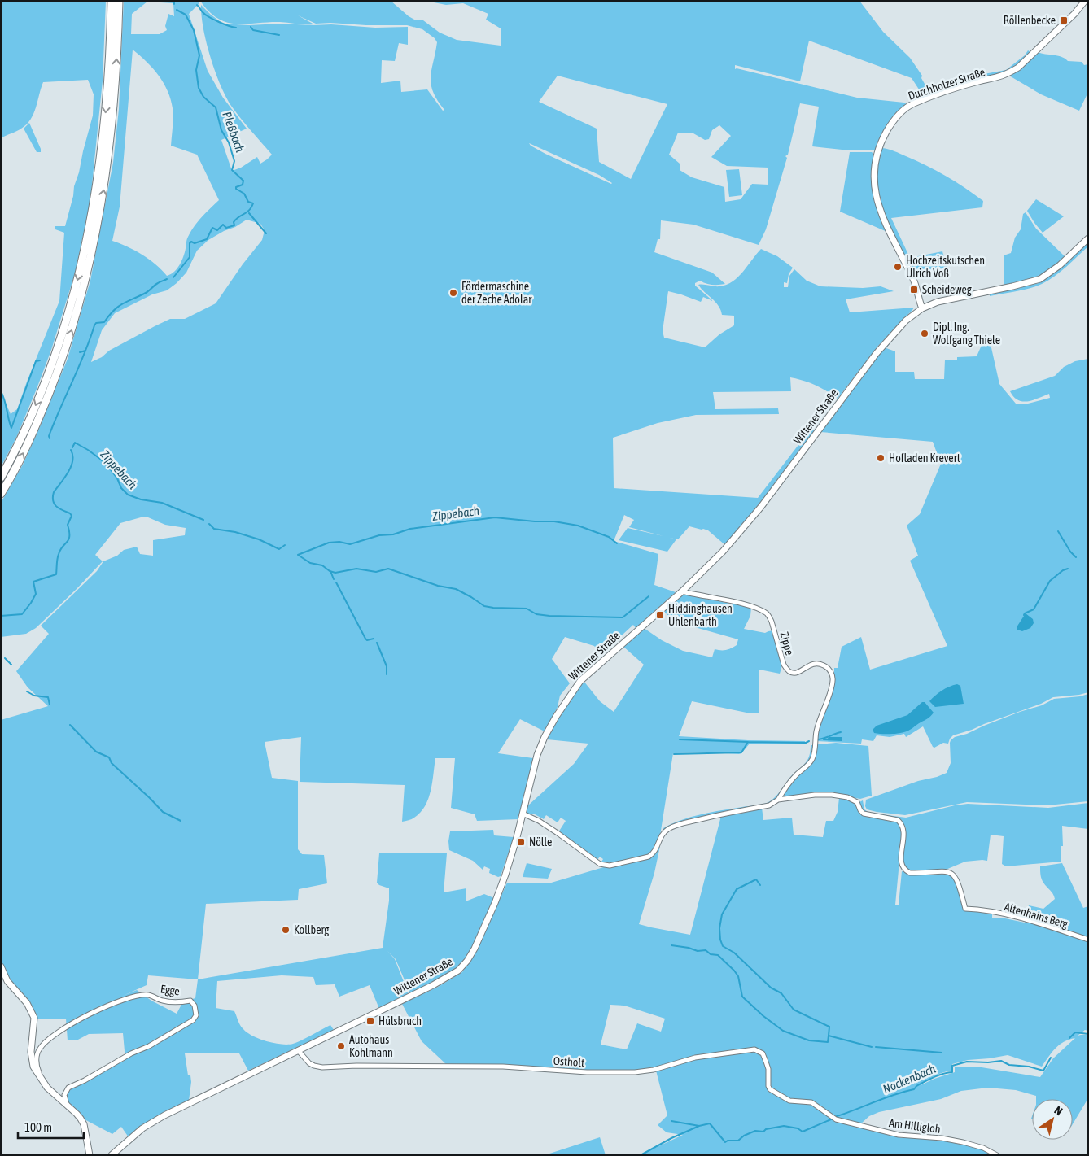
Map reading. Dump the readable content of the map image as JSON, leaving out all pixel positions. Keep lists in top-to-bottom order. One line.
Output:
{"streets":{"main road":["Durchholzer Straße","Wittener Straße"],"street":["Zippe","Altenhains Berg","Egge","Ostholt","Am Hilligloh"]},"crossings":[["Durchholzer Straße","Wittener Straße"],["Wittener Straße","Zippe"],["Wittener Straße","Ostholt"],["Zippe","Altenhains Berg"],["Ostholt","Am Hilligloh"]],"water":["Pleßbach","Zippebach","Nockenbach"],"places":{"transit":["Röllenbecke","Scheideweg","Hiddinghausen Uhlenbarth","Nölle","Hülsbruch"],"other":["Hochzeitskutschen Ulrich Voß","Fördermaschine der Zeche Adolar","Dipl. Ing. Wolfgang Thiele","Hofladen Krevert","Kollberg","Autohaus Kohlmann"]},"scale_bar":"100 m","north":"top right"}
